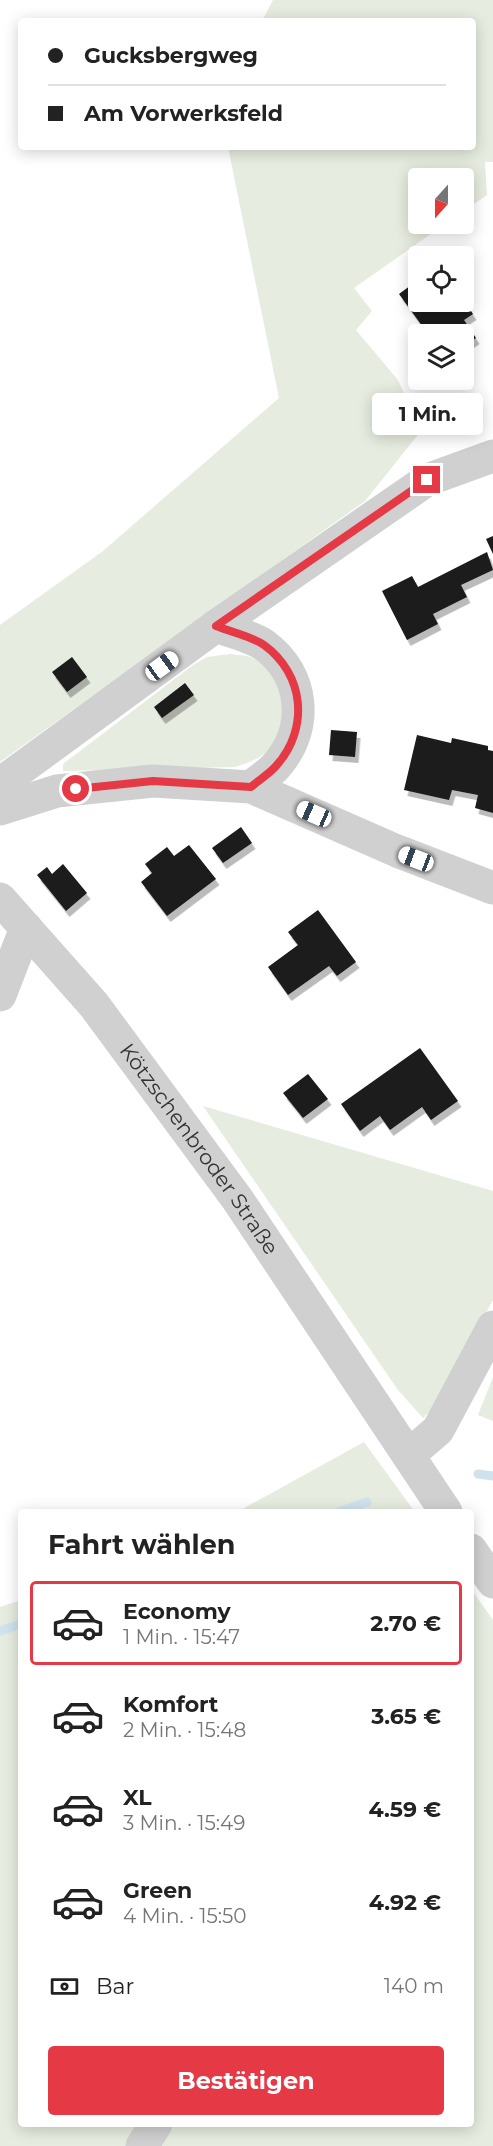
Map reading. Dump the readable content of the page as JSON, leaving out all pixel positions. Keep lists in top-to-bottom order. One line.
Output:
{"streets":{"street":["Kötzschenbroder Straße"]},"north":"bottom","page":{"banner":["Gucksbergweg","Am Vorwerksfeld"],"bubble":"1 Min.","heading":"Fahrt wählen","list":[{"name":"Economy","note":"1 Min. · 15:47","value":"2.70 €"},{"name":"Komfort","note":"2 Min. · 15:48","value":"3.65 €"},{"name":"XL","note":"3 Min. · 15:49","value":"4.59 €"},{"name":"Green","note":"4 Min. · 15:50","value":"4.92 €"}],"pay":["Bar","140 m"],"buttons":"Bestätigen"}}
